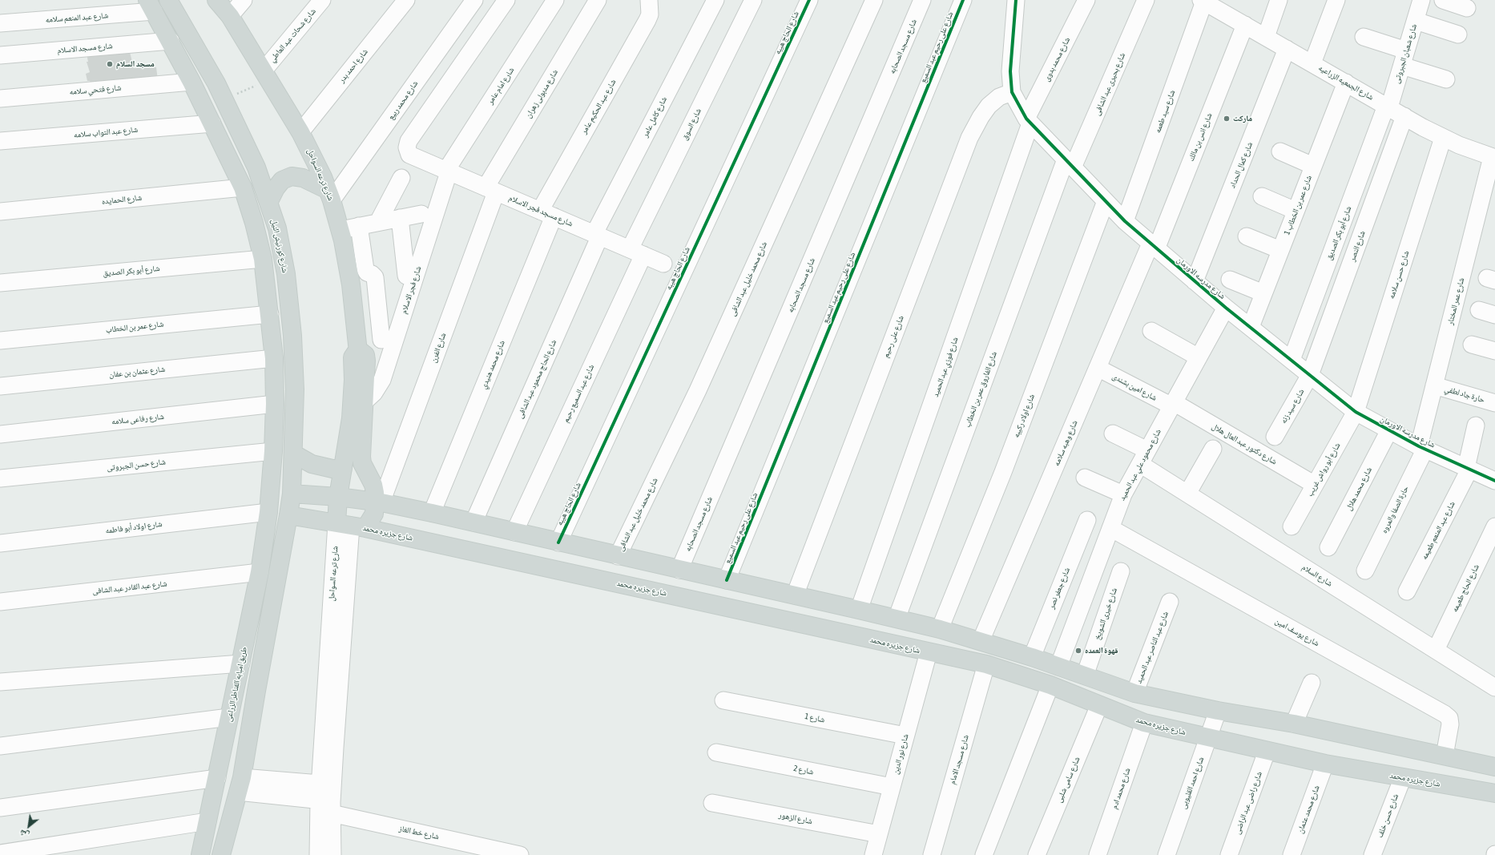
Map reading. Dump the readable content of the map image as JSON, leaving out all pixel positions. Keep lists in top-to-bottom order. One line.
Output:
{"streets":{"main road":["شارع ترعه السواحل","شارع كورنيش النيل","شارع جزيره محمد","طريق امبابه القناطر الزراعى"],"street":["شارع عبد المنعم سلامه","شارع الحاج هيبه","شارع شحات عبد العاطي","شارع مسجد الصحابه","شارع على رحيم عبد السميع","شارع مسجد الاسلام","شارع شعبان الجبروتى","شارع محمد بدوى","شارع احمد بدر","شارع الجمعيه الزراعيه","شارع بحيرى عبد الشافى","شارع امام عامر","شارع فتحي سلامه","شارع مدبولى زهران","شارع محمد ربيع","شارع عبد الحكيم عامر","شارع سيد طعمه","شارع كامل عامر","شارع السوق","شارع عبد التواب سلامه","شارع انس بن مالك","شارع كمال الحداد","شارع الحمايده","شارع عمر بن الخطاب 1","شارع مسجد فجر الاسلام","شارع أبو بكر الصديق","شارع النصر","شارع حسن سلامه","شارع مدرسه الاورمان","شارع محمد خليل عبد الشافى","شارع فجر الاسلام","شارع عمر المختار","شارع عمر بن الخطاب","شارع على رحيم","شارع الفرن","شارع محمد هنيدي","شارع فوزي عبد الحميد","شارع عثمان بن عفان","شارع الحاج محمود عبد الشافى","شارع امين بشندى","شارع الفاروق عمر بن الخطاب","شارع عبد السميع رحيم","حارة جاد لطفي","شارع سيد زنه","شارع اولاد ركيبه","شارع رفاعى سلامه","شارع وهبه سلامه","شارع دكتور عبد العال هلال","شارع حسن الجبروتى","شارع محمود علي عبد الحميد","شارع أبو رواش غريب","شارع محمد هلال","حارة الصفا والمروه","شارع اولاد أبو فاطمه","شارع عبد المنعم طعيمه","شارع السلام","شارع عبد القادر عبد الشافى","شارع جعفر نصر","شارع الحاج طعيمه","شارع خيرى الشويخ","شارع يوسف امين","شارع عبد الناصر عبد الحميد","شارع 1","شارع نور الدين","شارع مسجد الامام","شارع 2","شارع سامى شلبى","شارع احمد القليوبى","شارع محمد ادم","شارع راضى عبد الراضى","شارع محمد عثمان","شارع حسن خلف","شارع الزهور","شارع خط الغاز"]},"crossings":[["شارع شحات عبد العاطي","شارع ترعه السواحل"],["شارع شعبان الجبروتى","شارع الجمعيه الزراعيه"],["شارع شعبان الجبروتى","شارع أبو بكر الصديق"],["شارع محمد بدوى","شارع مدرسه الاورمان"],["شارع محمد بدوى","شارع فوزي عبد الحميد"],["شارع احمد بدر","شارع ترعه السواحل"],["شارع الجمعيه الزراعيه","شارع سيد طعمه"],["شارع الجمعيه الزراعيه","شارع انس بن مالك"],["شارع الجمعيه الزراعيه","شارع كمال الحداد"],["شارع الجمعيه الزراعيه","شارع عمر بن الخطاب 1"],["شارع الجمعيه الزراعيه","شارع أبو بكر الصديق"],["شارع الجمعيه الزراعيه","شارع النصر"],["شارع الجمعيه الزراعيه","شارع حسن سلامه"],["شارع الجمعيه الزراعيه","شارع عمر المختار"],["شارع بحيرى عبد الشافى","شارع مدرسه الاورمان"],["شارع بحيرى عبد الشافى","شارع الفاروق عمر بن الخطاب"],["شارع امام عامر","شارع مسجد فجر الاسلام"],["شارع امام عامر","شارع فجر الاسلام"],["شارع مدبولى زهران","شارع مسجد فجر الاسلام"],["شارع مدبولى زهران","شارع الفرن"],["شارع محمد ربيع","شارع ترعه السواحل"],["شارع عبد الحكيم عامر","شارع مسجد فجر الاسلام"],["شارع عبد الحكيم عامر","شارع محمد هنيدي"],["شارع سيد طعمه","شارع مدرسه الاورمان"],["شارع كامل عامر","شارع مسجد فجر الاسلام"],["شارع كامل عامر","شارع الحاج محمود عبد الشافى"],["شارع السوق","شارع مسجد فجر الاسلام"],["شارع السوق","شارع عبد السميع رحيم"],["شارع انس بن مالك","شارع مدرسه الاورمان"],["شارع انس بن مالك","شارع وهبه سلامه"],["شارع كمال الحداد","شارع مدرسه الاورمان"],["شارع ترعه السواحل","شارع فجر الاسلام"],["شارع ترعه السواحل","شارع الفرن"],["شارع ترعه السواحل","شارع جزيره محمد"],["شارع ترعه السواحل","شارع خط الغاز"],["شارع عمر بن الخطاب 1","شارع مدرسه الاورمان"],["شارع مسجد فجر الاسلام","شارع فجر الاسلام"],["شارع مسجد فجر الاسلام","شارع الفرن"],["شارع مسجد فجر الاسلام","شارع محمد هنيدي"],["شارع مسجد فجر الاسلام","شارع الحاج محمود عبد الشافى"],["شارع مسجد فجر الاسلام","شارع عبد السميع رحيم"],["شارع أبو بكر الصديق","شارع مدرسه الاورمان"],["شارع كورنيش النيل","شارع جزيره محمد"],["شارع النصر","شارع مدرسه الاورمان"],["شارع النصر","شارع سيد زنه"],["شارع حسن سلامه","شارع مدرسه الاورمان"],["شارع حسن سلامه","شارع أبو رواش غريب"],["شارع مدرسه الاورمان","شارع عمر المختار"],["شارع مدرسه الاورمان","شارع على رحيم"],["شارع مدرسه الاورمان","شارع فوزي عبد الحميد"],["شارع مدرسه الاورمان","شارع الفاروق عمر بن الخطاب"],["شارع مدرسه الاورمان","شارع سيد زنه"],["شارع مدرسه الاورمان","شارع اولاد ركيبه"],["شارع مدرسه الاورمان","شارع وهبه سلامه"],["شارع مدرسه الاورمان","شارع محمود علي عبد الحميد"],["شارع مدرسه الاورمان","شارع أبو رواش غريب"],["شارع مدرسه الاورمان","شارع محمد هلال"],["شارع مدرسه الاورمان","حارة الصفا والمروه"],["شارع مدرسه الاورمان","شارع عبد المنعم طعيمه"],["شارع عمر المختار","حارة جاد لطفي"],["شارع عمر المختار","حارة الصفا والمروه"],["شارع امين بشندى","شارع وهبه سلامه"],["شارع امين بشندى","شارع دكتور عبد العال هلال"],["شارع امين بشندى","شارع محمود علي عبد الحميد"],["شارع دكتور عبد العال هلال","شارع محمود علي عبد الحميد"],["شارع دكتور عبد العال هلال","شارع أبو رواش غريب"],["شارع محمود علي عبد الحميد","شارع السلام"],["شارع محمود علي عبد الحميد","شارع يوسف امين"],["شارع اولاد أبو فاطمه","طريق امبابه القناطر الزراعى"],["شارع جزيره محمد","شارع نور الدين"],["شارع جزيره محمد","شارع مسجد الامام"],["شارع جزيره محمد","شارع سامى شلبى"],["شارع جزيره محمد","شارع احمد القليوبى"],["شارع جزيره محمد","شارع محمد ادم"],["شارع جزيره محمد","شارع راضى عبد الراضى"],["شارع جزيره محمد","شارع محمد عثمان"],["شارع جزيره محمد","شارع حسن خلف"],["شارع السلام","شارع الحاج طعيمه"],["شارع عبد القادر عبد الشافى","طريق امبابه القناطر الزراعى"],["شارع 1","شارع نور الدين"],["شارع نور الدين","شارع 2"],["شارع نور الدين","شارع الزهور"]],"places":["مسجد السلام","ماركت","قهوة العمده"],"north":"bottom left"}
